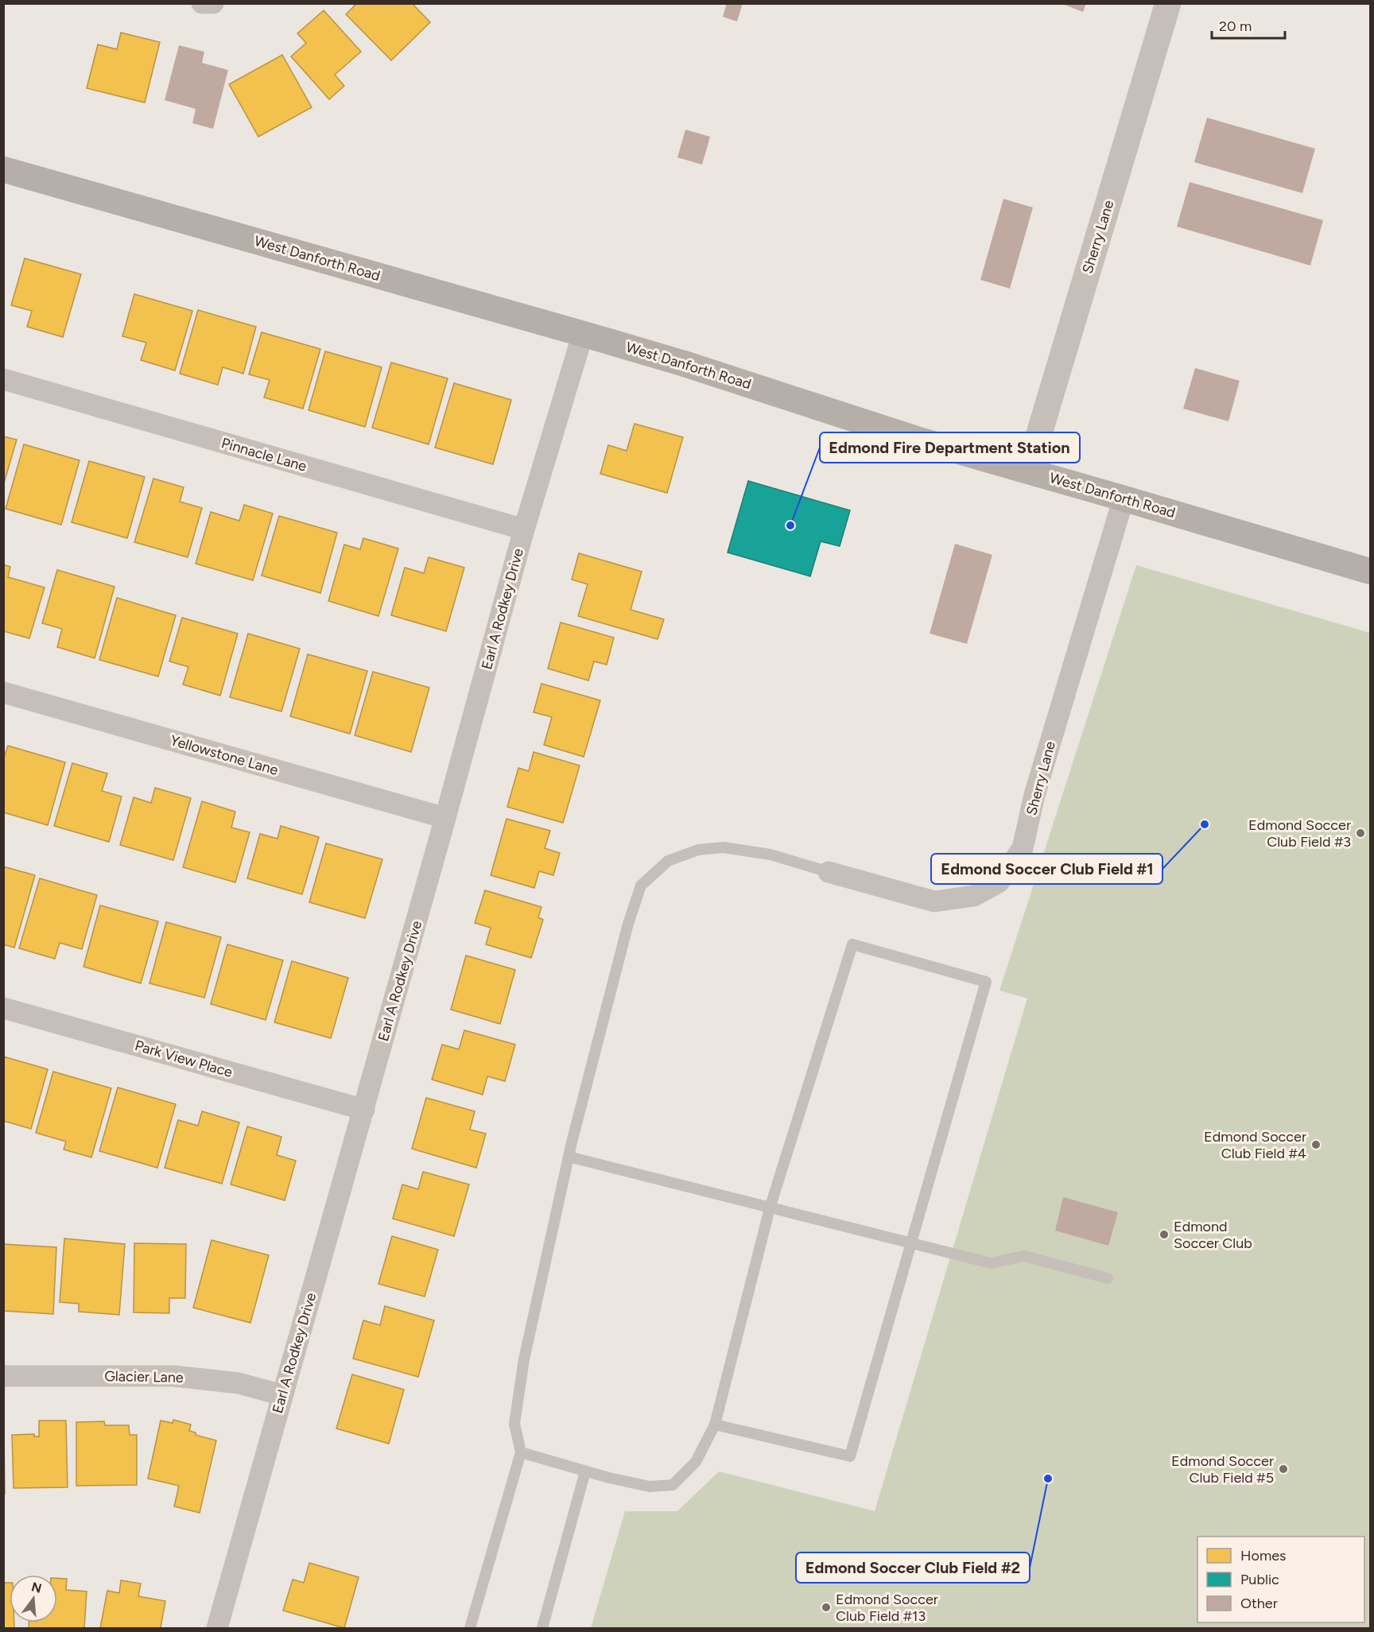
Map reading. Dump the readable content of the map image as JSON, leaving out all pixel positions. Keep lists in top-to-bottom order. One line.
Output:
{"streets":{"main road":["West Danforth Road"],"street":["Sherry Lane","Pinnacle Lane","Earl A Rodkey Drive","Yellowstone Lane","Park View Place","Glacier Lane"]},"crossings":[["Sherry Lane","West Danforth Road"],["West Danforth Road","Earl A Rodkey Drive"],["Pinnacle Lane","Earl A Rodkey Drive"],["Earl A Rodkey Drive","Yellowstone Lane"],["Earl A Rodkey Drive","Park View Place"],["Earl A Rodkey Drive","Glacier Lane"]],"places":["Edmond Fire Department Station","Edmond Soccer Club Field #1","Edmond Soccer Club Field #3","Edmond Soccer Club Field #4","Edmond Soccer Club","Edmond Soccer Club Field #5","Edmond Soccer Club Field #2","Edmond Soccer Club Field #13"],"legend":["Homes","Public","Other"],"scale_bar":"20 m","north":"top"}
